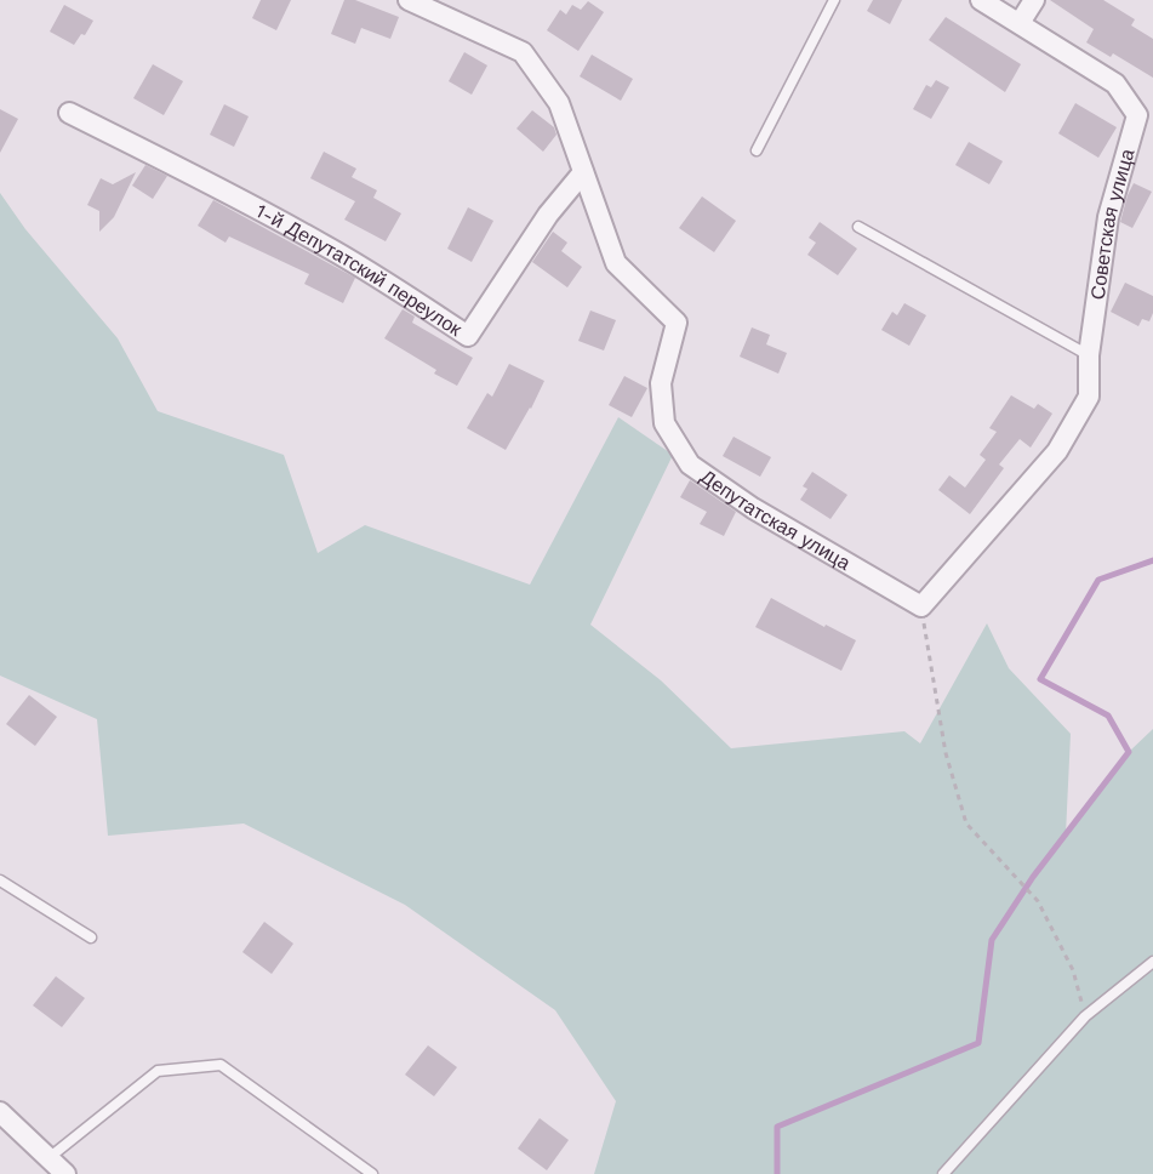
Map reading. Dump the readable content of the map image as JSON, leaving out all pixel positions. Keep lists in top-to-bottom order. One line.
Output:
{"streets":{"street":["Советская улица","1-й Депутатский переулок","Депутатская улица"]},"crossings":[["1-й Депутатский переулок","Депутатская улица"]]}
